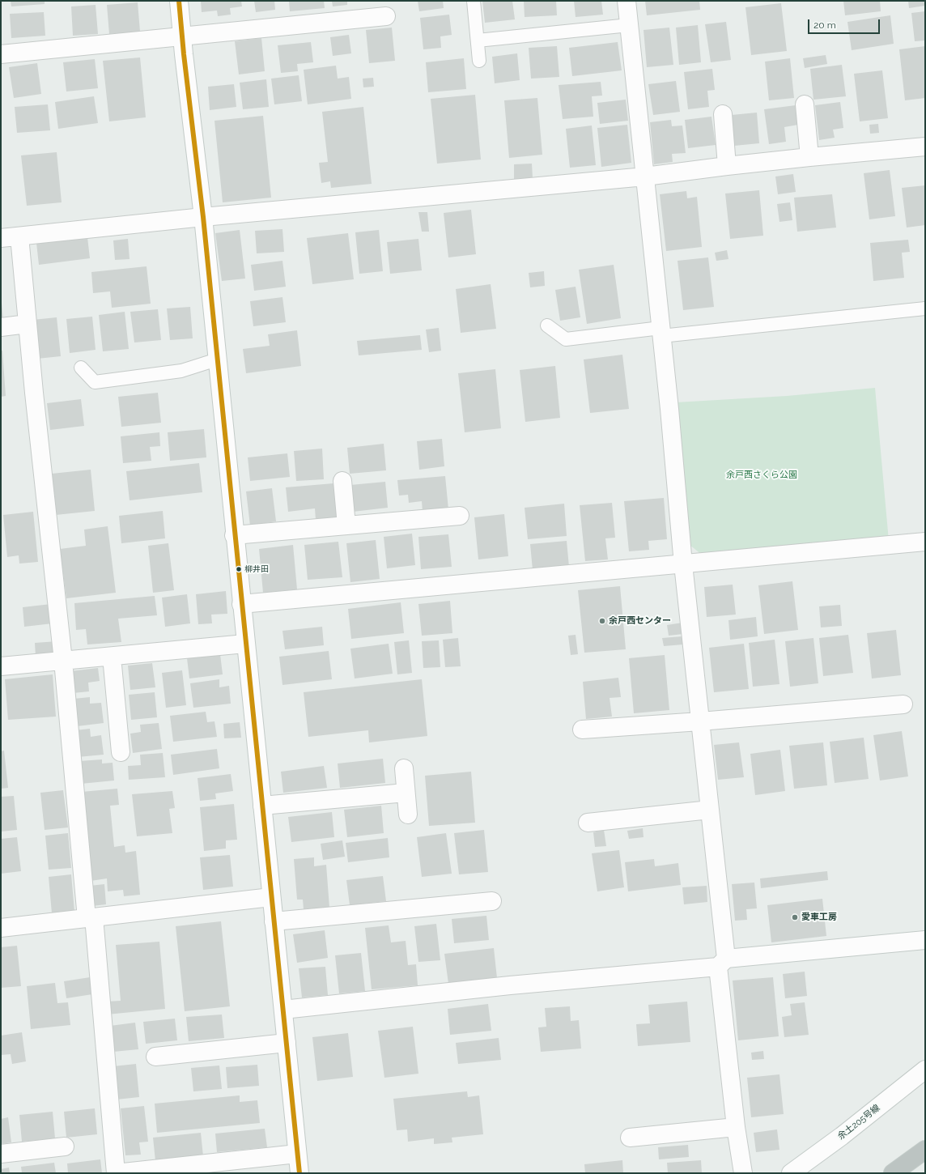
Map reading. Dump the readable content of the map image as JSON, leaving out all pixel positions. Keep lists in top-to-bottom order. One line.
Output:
{"streets":{"street":["余土205号線"]},"parks":["余戸西さくら公園"],"places":["柳井田","余戸西センター","愛車工房"],"scale_bar":"20 m"}
